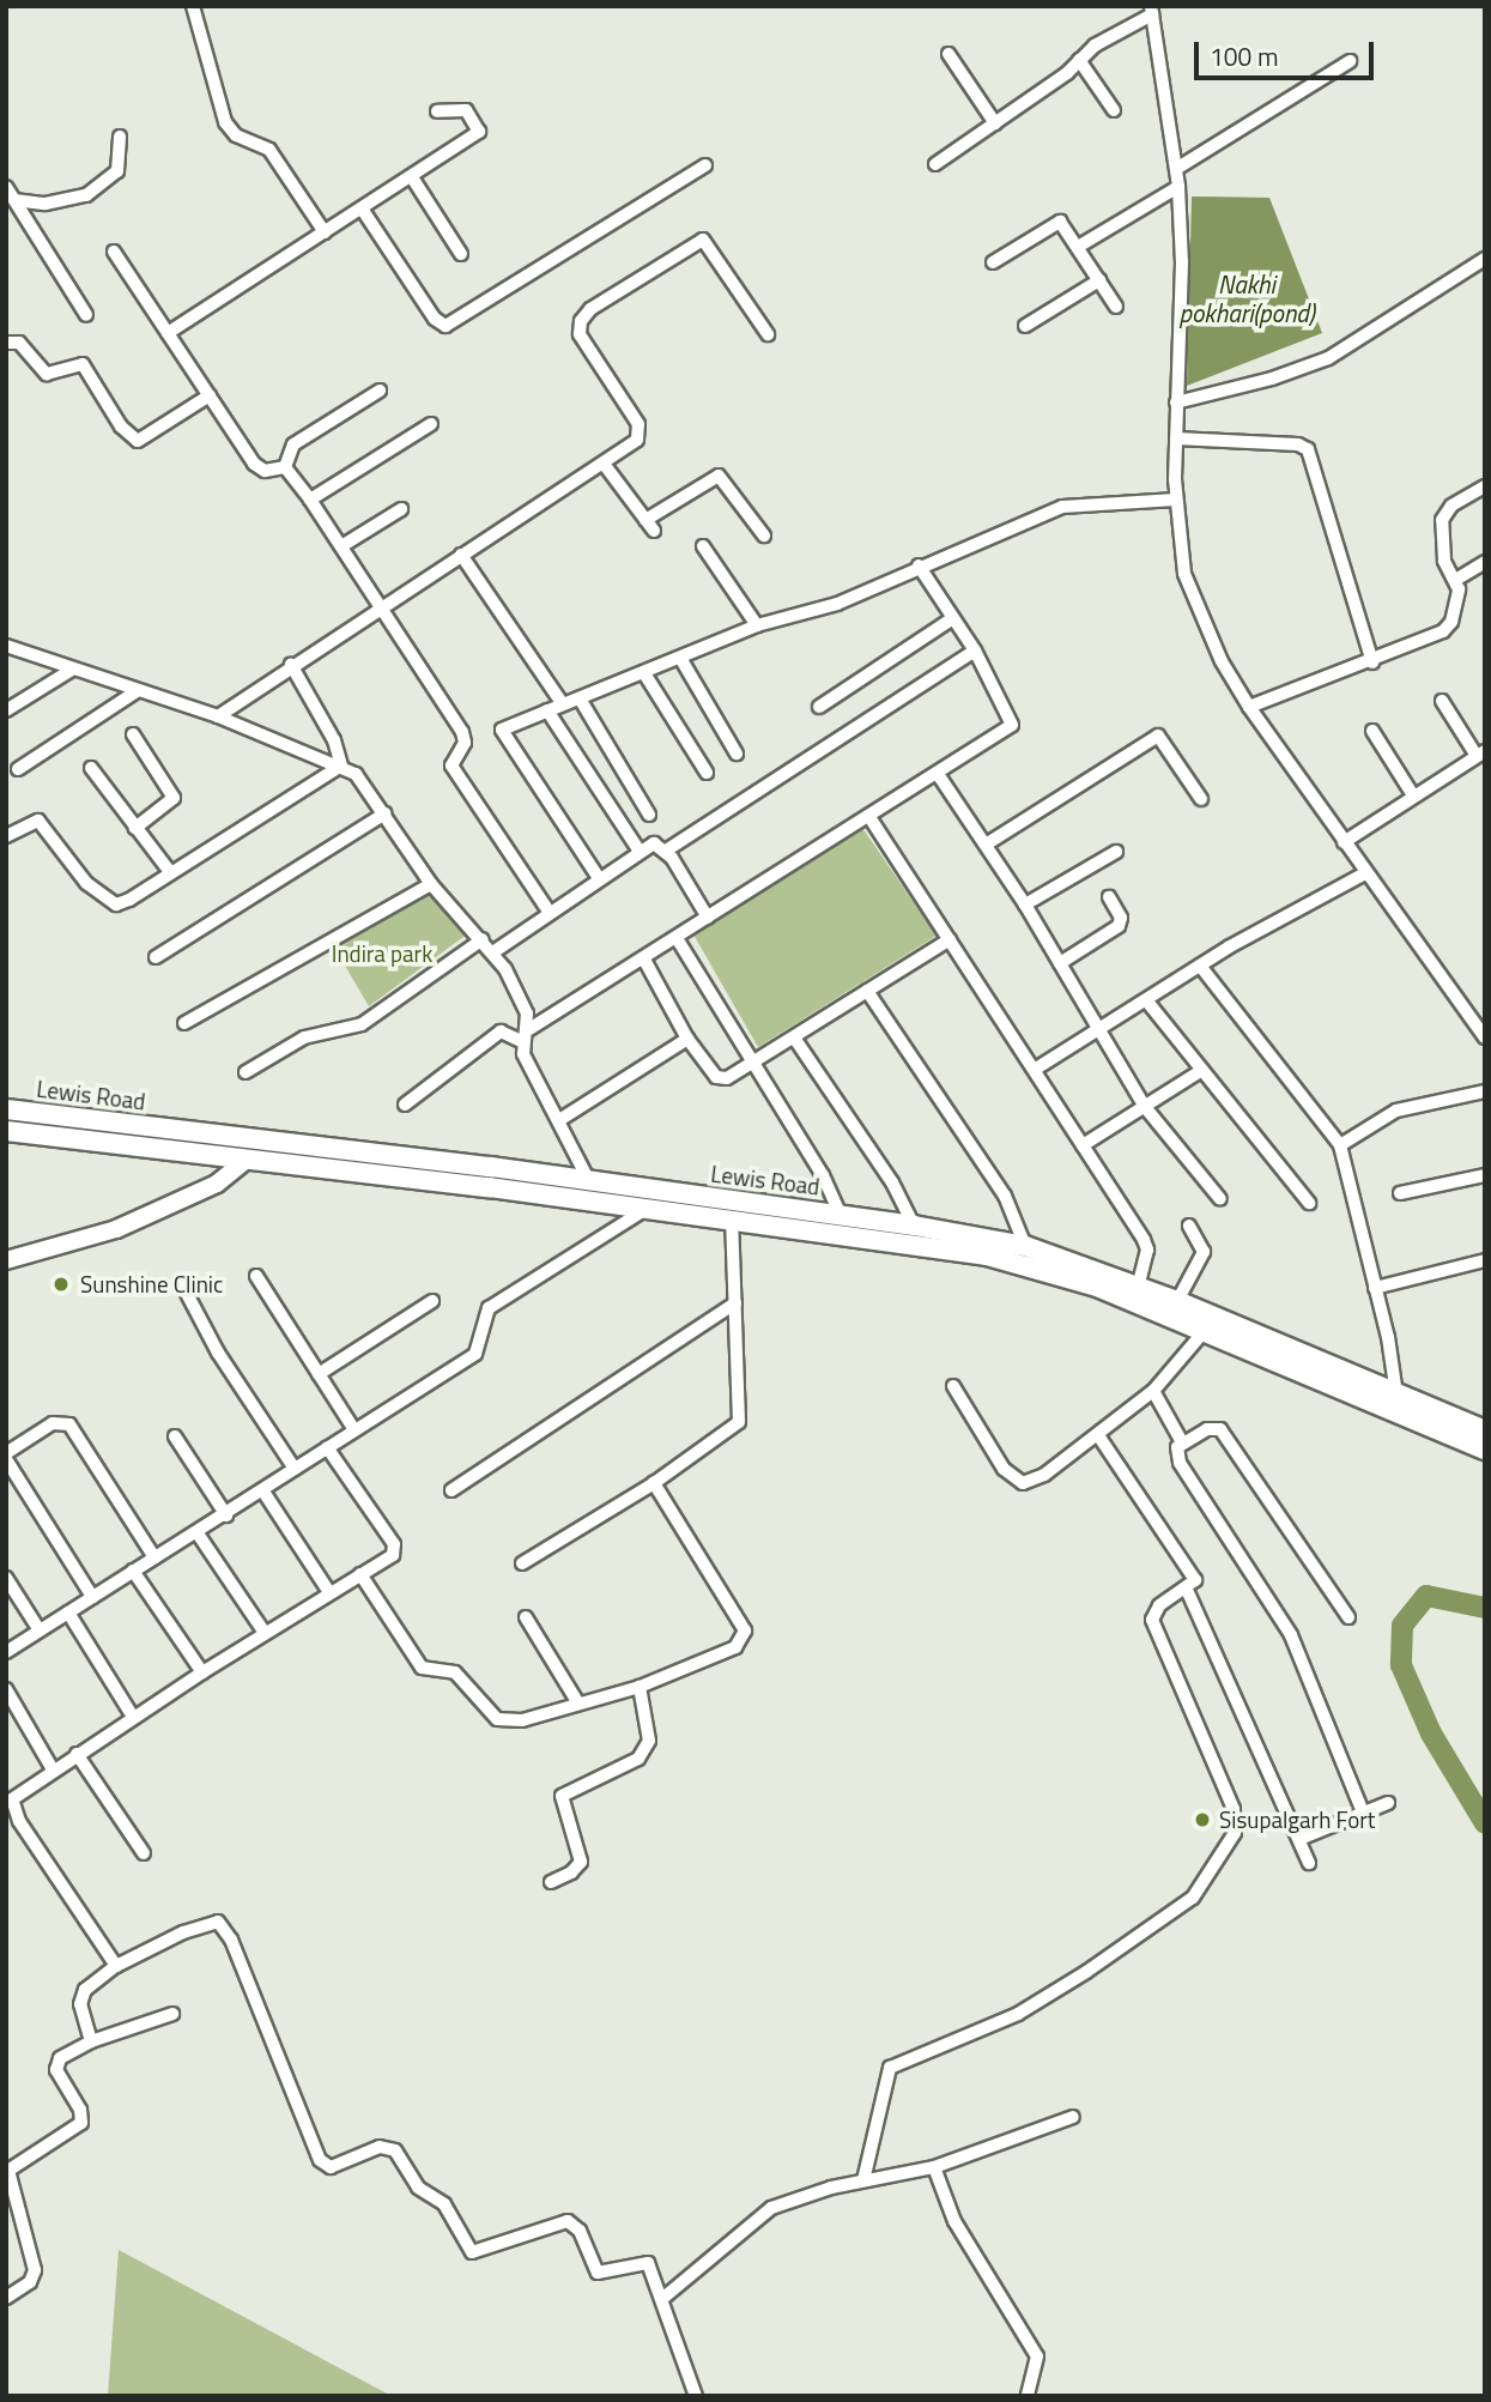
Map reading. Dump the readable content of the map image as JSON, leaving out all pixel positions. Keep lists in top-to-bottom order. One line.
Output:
{"streets":{"main road":["Lewis Road"]},"water":["Nakhi pokhari(pond)"],"parks":["Indira park"],"places":["Sunshine Clinic","Sisupalgarh Fort"],"scale_bar":"100 m"}
